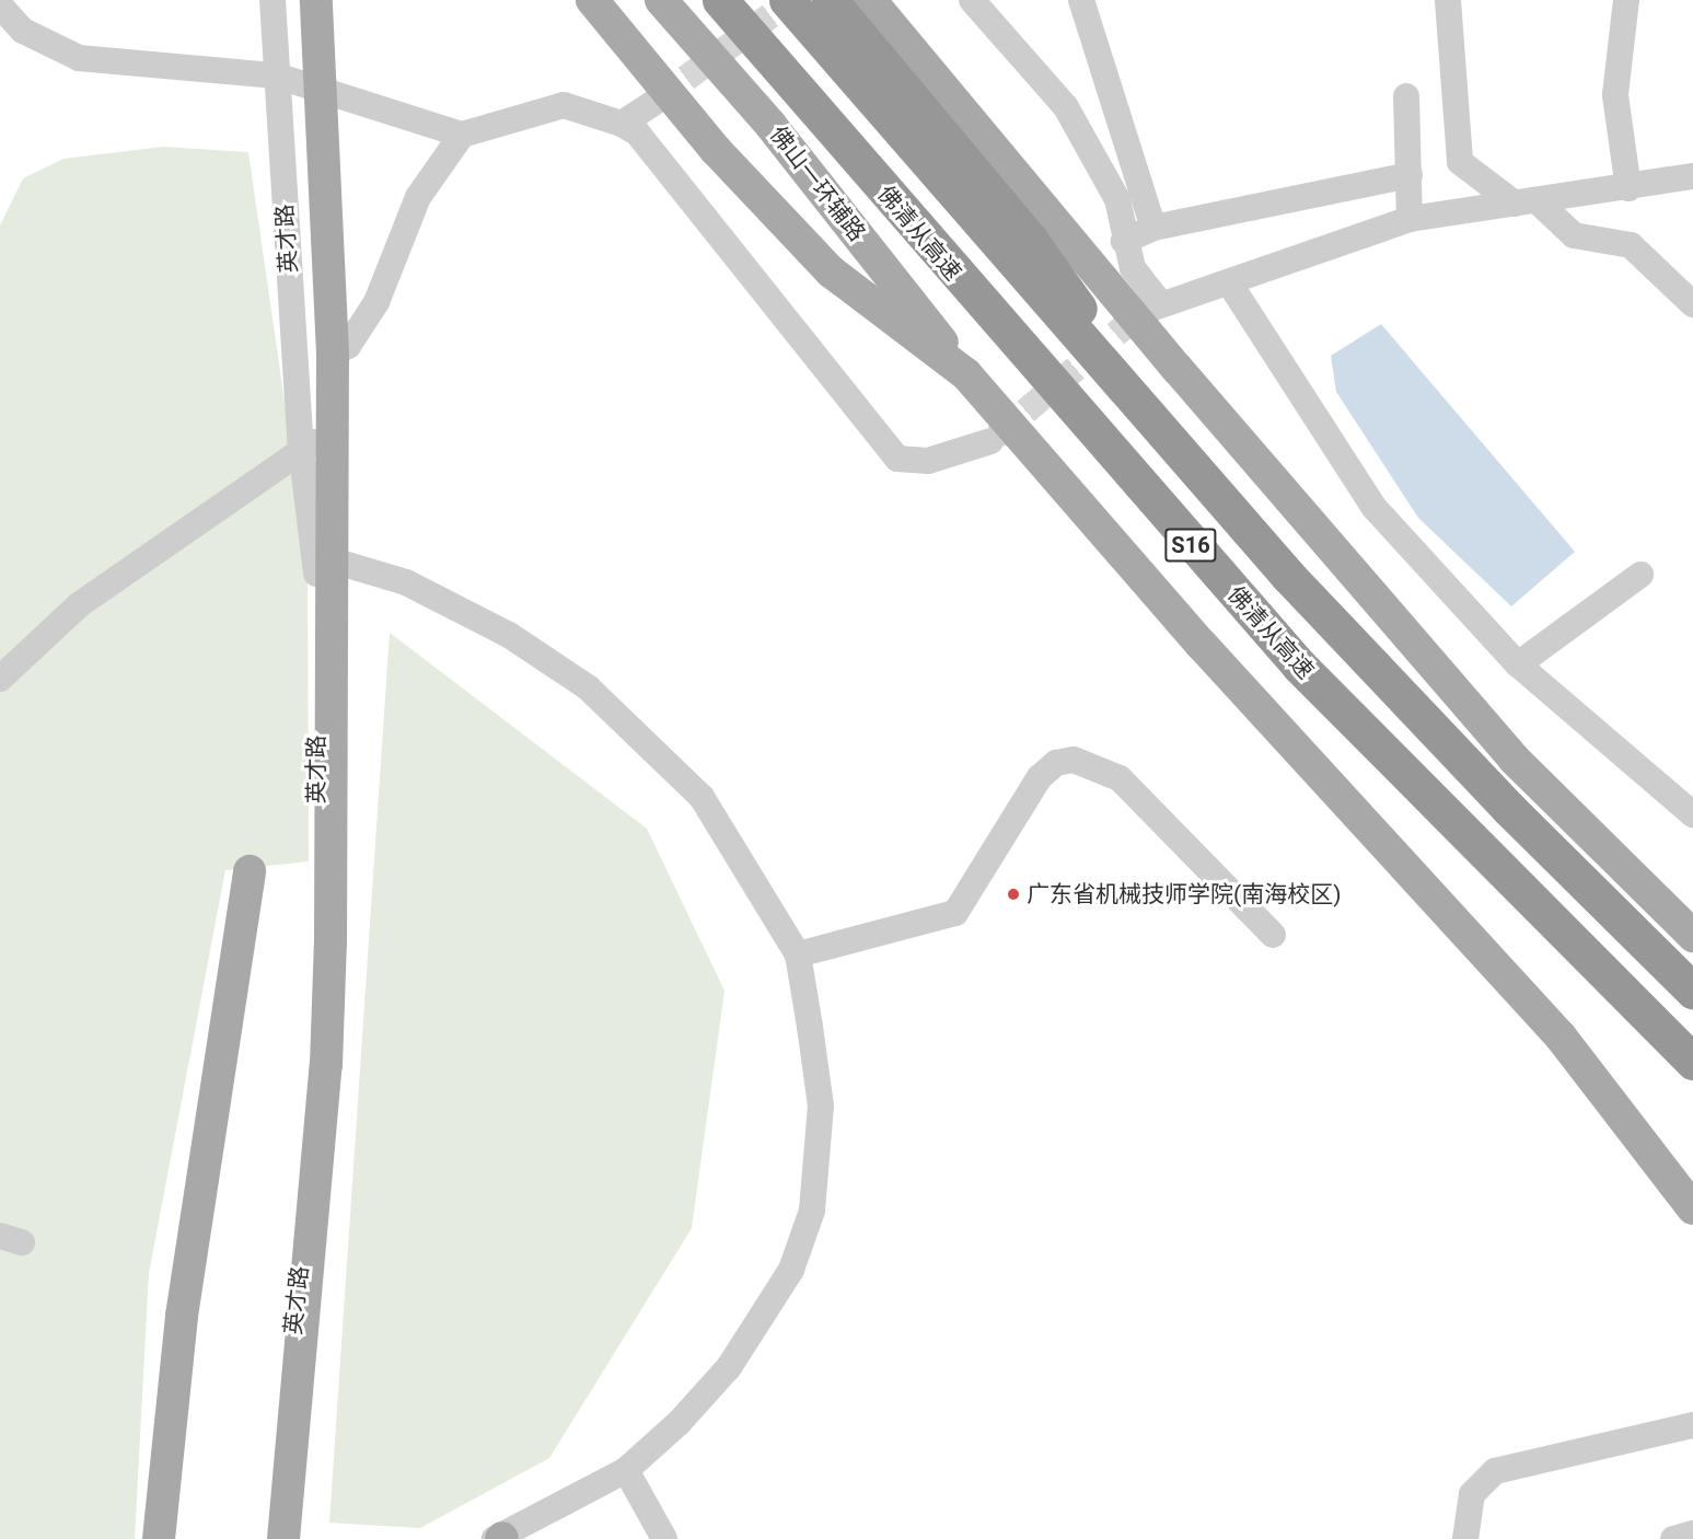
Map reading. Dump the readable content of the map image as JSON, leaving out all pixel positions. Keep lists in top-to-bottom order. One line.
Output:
{"streets":{"highway":["佛清从高速","S16"],"main road":["佛山一环辅路","英才路"]},"places":["广东省机械技师学院(南海校区)"]}
